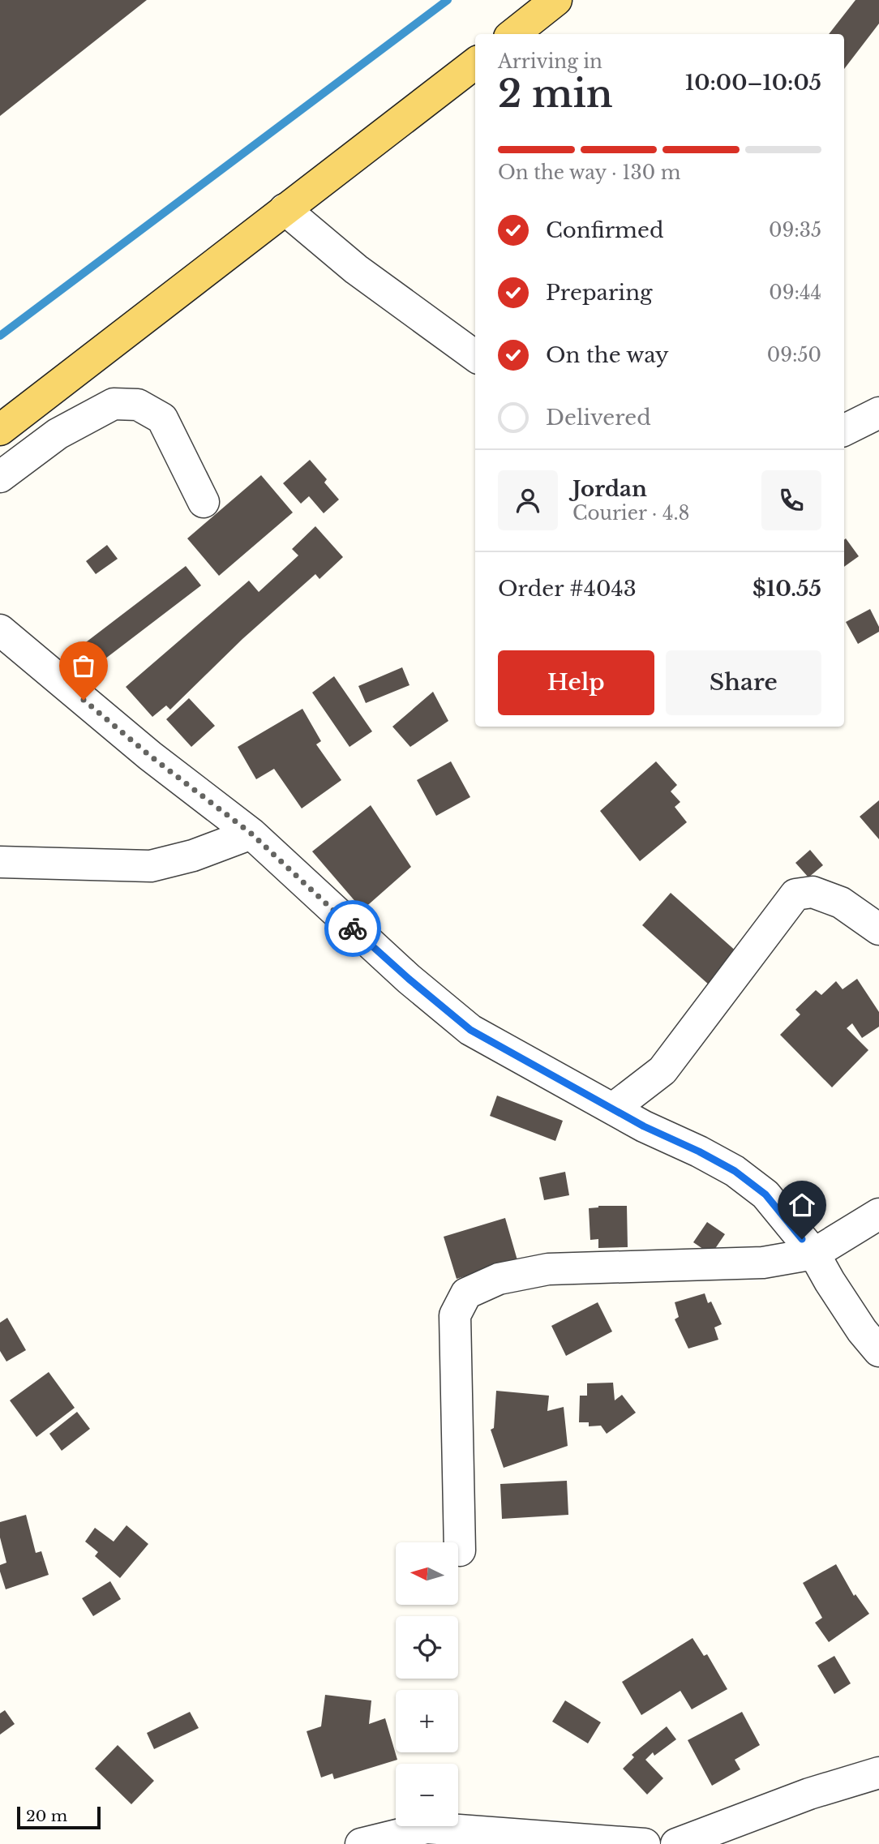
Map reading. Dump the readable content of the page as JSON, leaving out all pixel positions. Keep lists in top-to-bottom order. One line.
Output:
{"scale_bar":"20 m","north":"left","page":{"heading":["2 min","Arriving in","10:00–10:05"],"panel":["Jordan","Courier · 4.8","Order #4043","$10.55"],"bar":"On the way · 130 m","list":[["Confirmed","09:35"],["Preparing","09:44"],["On the way","09:50"],"Delivered"],"buttons":["Help","Share"],"map_buttons":["+","−"],"scale":"20 m"}}
